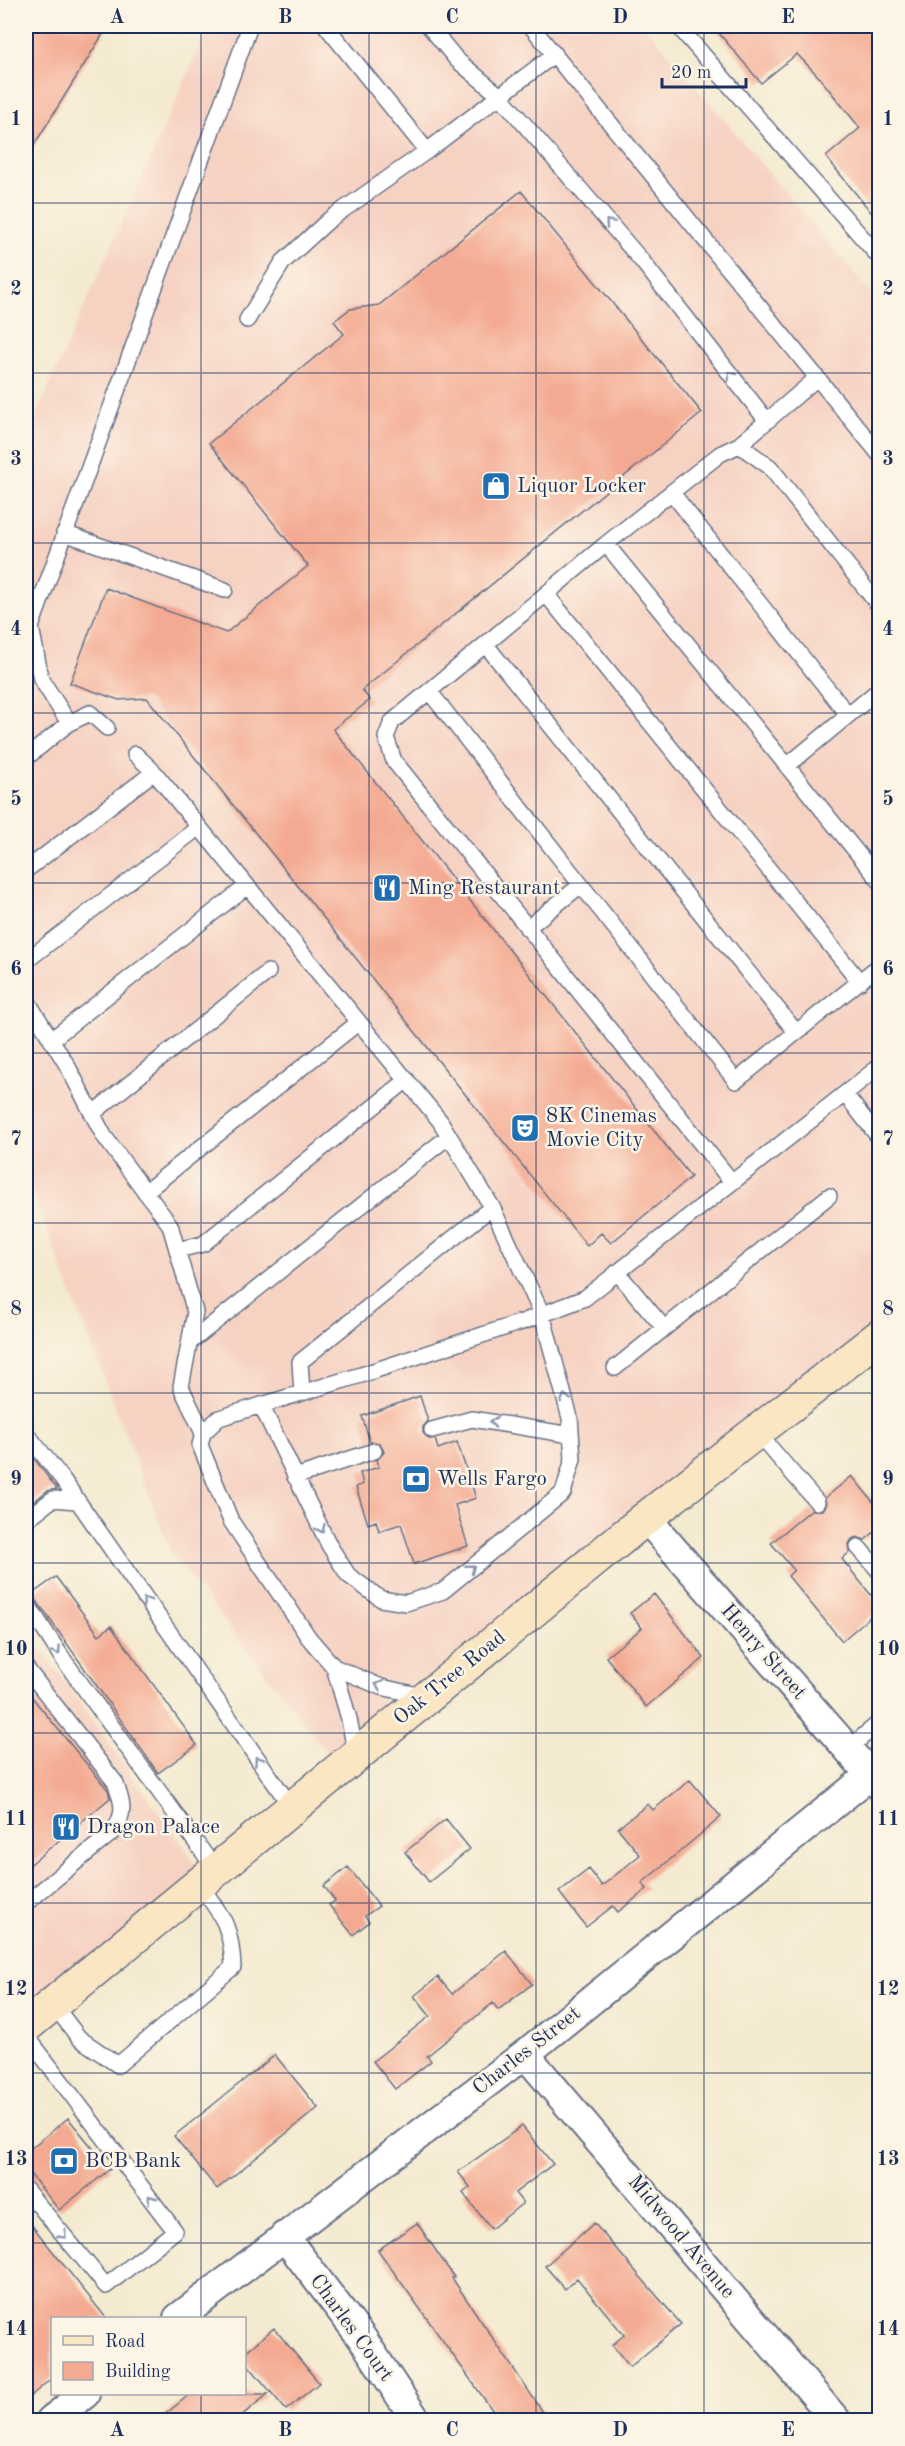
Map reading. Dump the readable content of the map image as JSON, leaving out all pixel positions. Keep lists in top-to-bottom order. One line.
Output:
{"streets":{"main road":["Oak Tree Road"],"street":["Henry Street","Charles Street","Midwood Avenue","Charles Court"]},"crossings":[["Henry Street","Oak Tree Road"],["Henry Street","Charles Street"],["Charles Street","Midwood Avenue"],["Charles Street","Charles Court"]],"places":{"shop":["Liquor Locker"],"restaurant":["Ming Restaurant","Dragon Palace"],"theatre":["8K Cinemas Movie City"],"bank":["Wells Fargo","BCB Bank"]},"legend":["Road","Building"],"scale_bar":"20 m","grid":{"columns":["A","B","C","D","E"],"rows":["1","2","3","4","5","6","7","8","9","10","11","12","13","14"]}}
